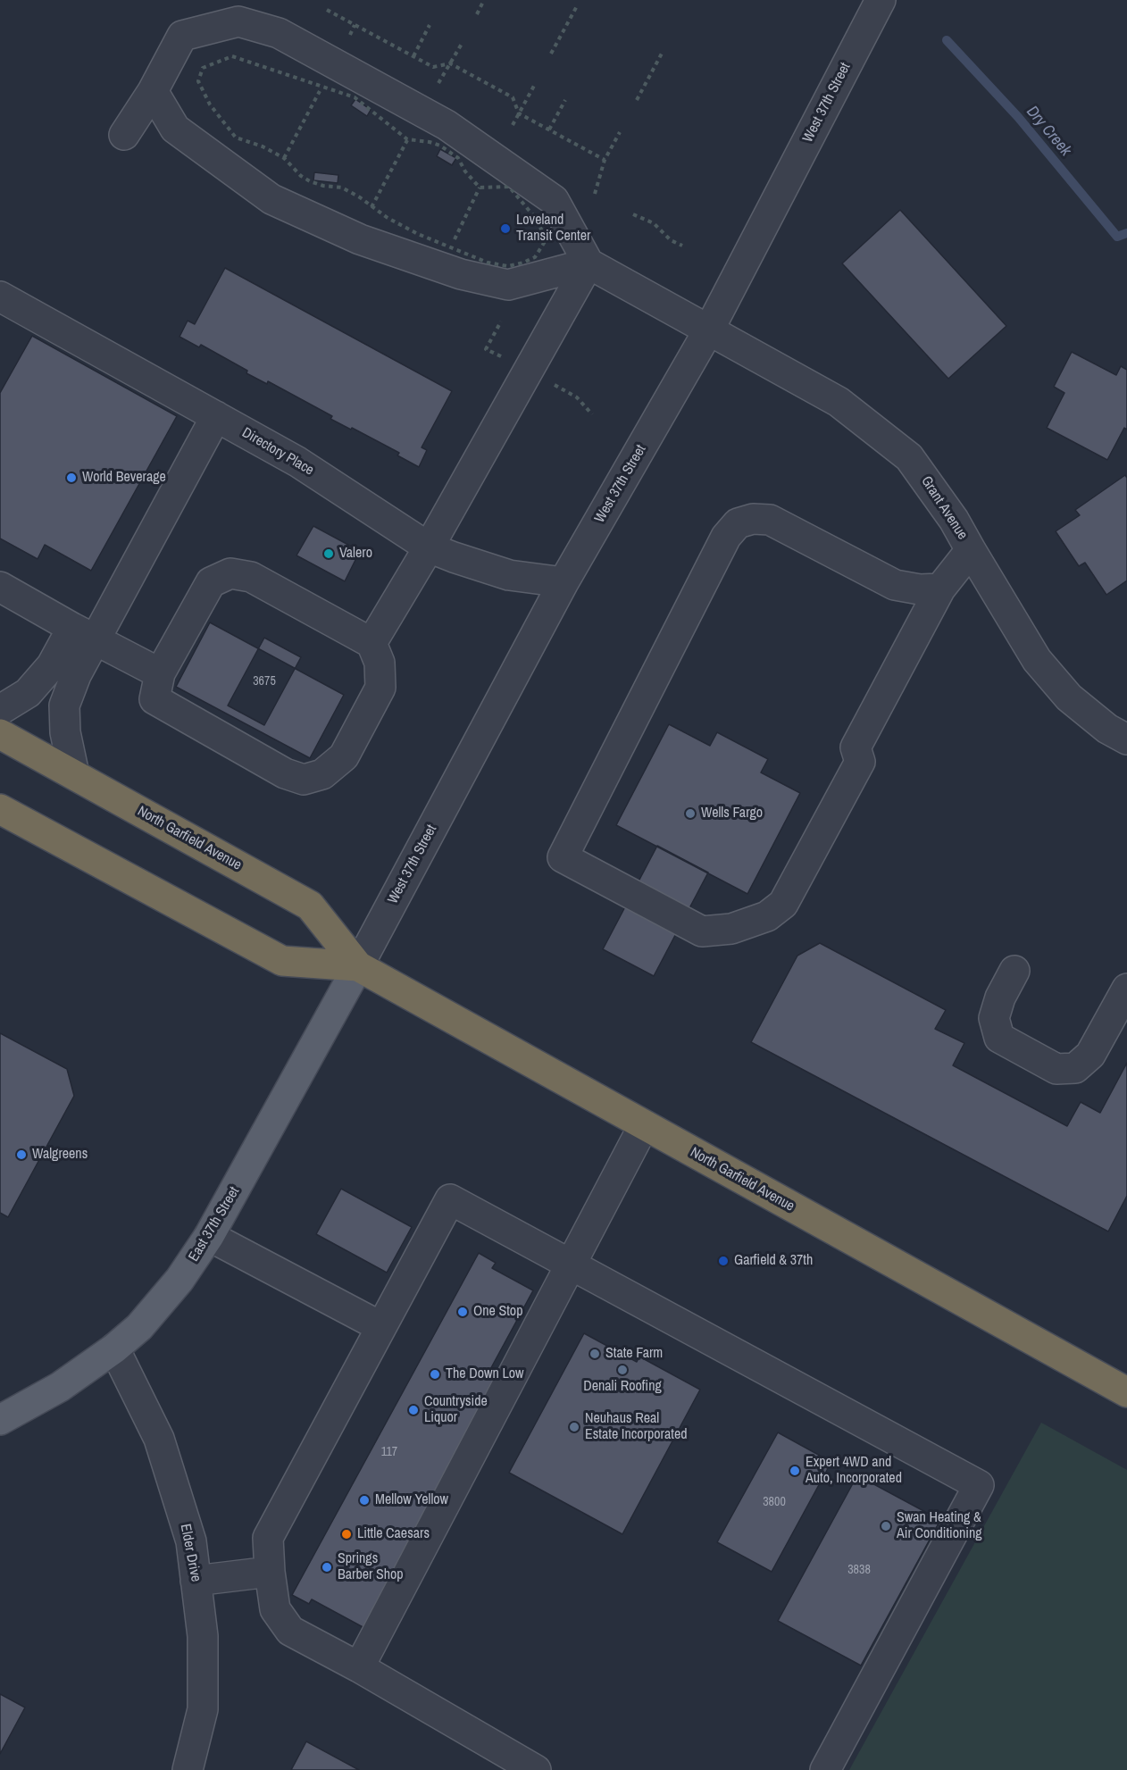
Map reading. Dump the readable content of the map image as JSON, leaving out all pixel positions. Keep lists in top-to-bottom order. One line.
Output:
{"streets":{"highway":["North Garfield Avenue"],"main road":["East 37th Street"],"street":["West 37th Street","Directory Place","Grant Avenue","Elder Drive"]},"crossings":[["West 37th Street","Directory Place"],["West 37th Street","Grant Avenue"],["West 37th Street","North Garfield Avenue"],["West 37th Street","East 37th Street"],["North Garfield Avenue","East 37th Street"],["East 37th Street","Elder Drive"]],"water":["Dry Creek"],"places":["Loveland Transit Center","World Beverage","Valero","Wells Fargo","Walgreens","Garfield & 37th","One Stop","State Farm","Denali Roofing","The Down Low","Countryside Liquor","Neuhaus Real Estate Incorporated","Expert 4WD and Auto, Incorporated","Mellow Yellow","Swan Heating & Air Conditioning","Little Caesars","Springs Barber Shop"],"house_numbers":["3675","117","3800","3838"]}
